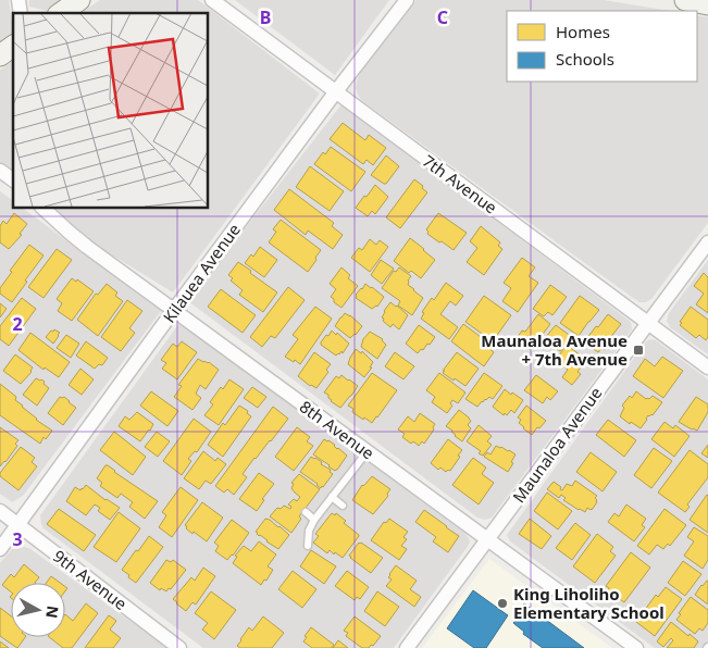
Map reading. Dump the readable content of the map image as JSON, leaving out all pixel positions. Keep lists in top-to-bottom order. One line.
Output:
{"streets":{"street":["7th Avenue","Kilauea Avenue","8th Avenue","Maunaloa Avenue","9th Avenue"]},"crossings":[["7th Avenue","Kilauea Avenue"],["7th Avenue","Maunaloa Avenue"],["Kilauea Avenue","8th Avenue"],["Kilauea Avenue","9th Avenue"],["8th Avenue","Maunaloa Avenue"]],"places":{"transit":["Maunaloa Avenue + 7th Avenue"],"other":["King Liholiho Elementary School"]},"legend":["Homes","Schools"],"north":"right","grid":{"columns":["B","C"],"rows":["2","3"]}}
